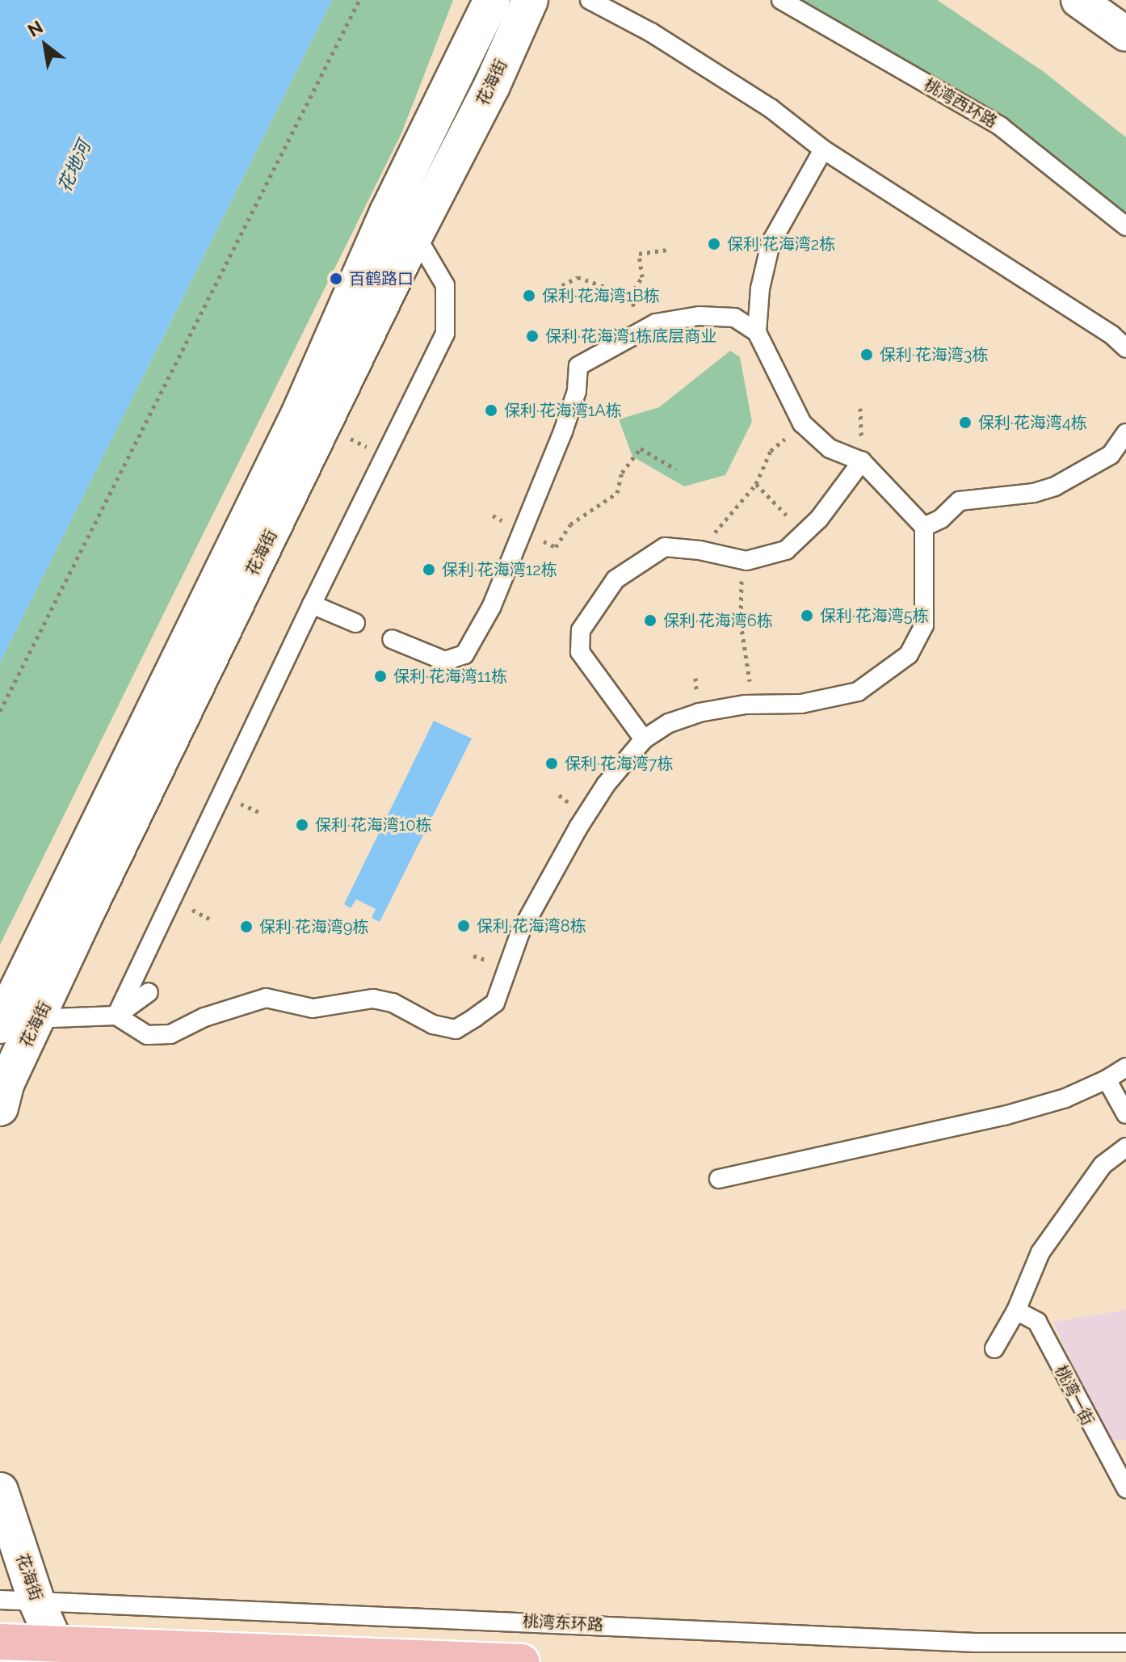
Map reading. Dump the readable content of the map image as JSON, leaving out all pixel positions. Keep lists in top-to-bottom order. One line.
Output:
{"streets":{"street":["花海街"],"lane":["桃湾西环路","桃湾一街","桃湾东环路"]},"crossings":[["花海街","桃湾东环路"]],"water":["花地河"],"places":["保利·花海湾2栋","百鹤路口","保利·花海湾1B栋","保利·花海湾1栋底层商业","保利·花海湾3栋","保利·花海湾1A栋","保利·花海湾4栋","保利·花海湾12栋","保利·花海湾5栋","保利·花海湾6栋","保利·花海湾11栋","保利·花海湾7栋","保利·花海湾10栋","保利·花海湾8栋","保利·花海湾9栋"],"north":"top left"}
